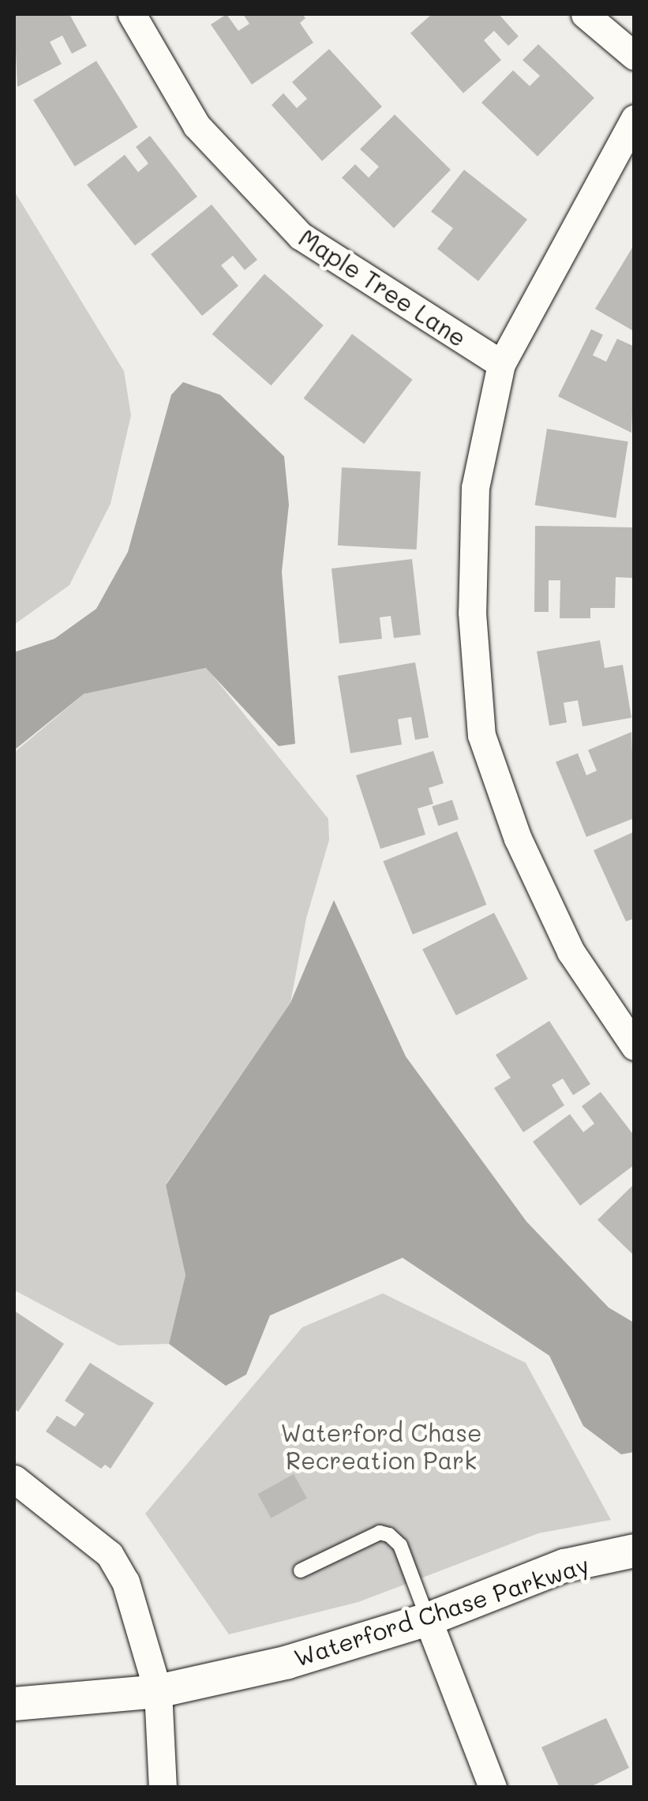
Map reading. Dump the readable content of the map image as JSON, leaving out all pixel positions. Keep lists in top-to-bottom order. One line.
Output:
{"streets":{"street":["Maple Tree Lane","Waterford Chase Parkway"]},"parks":["Waterford Chase Recreation Park"]}
